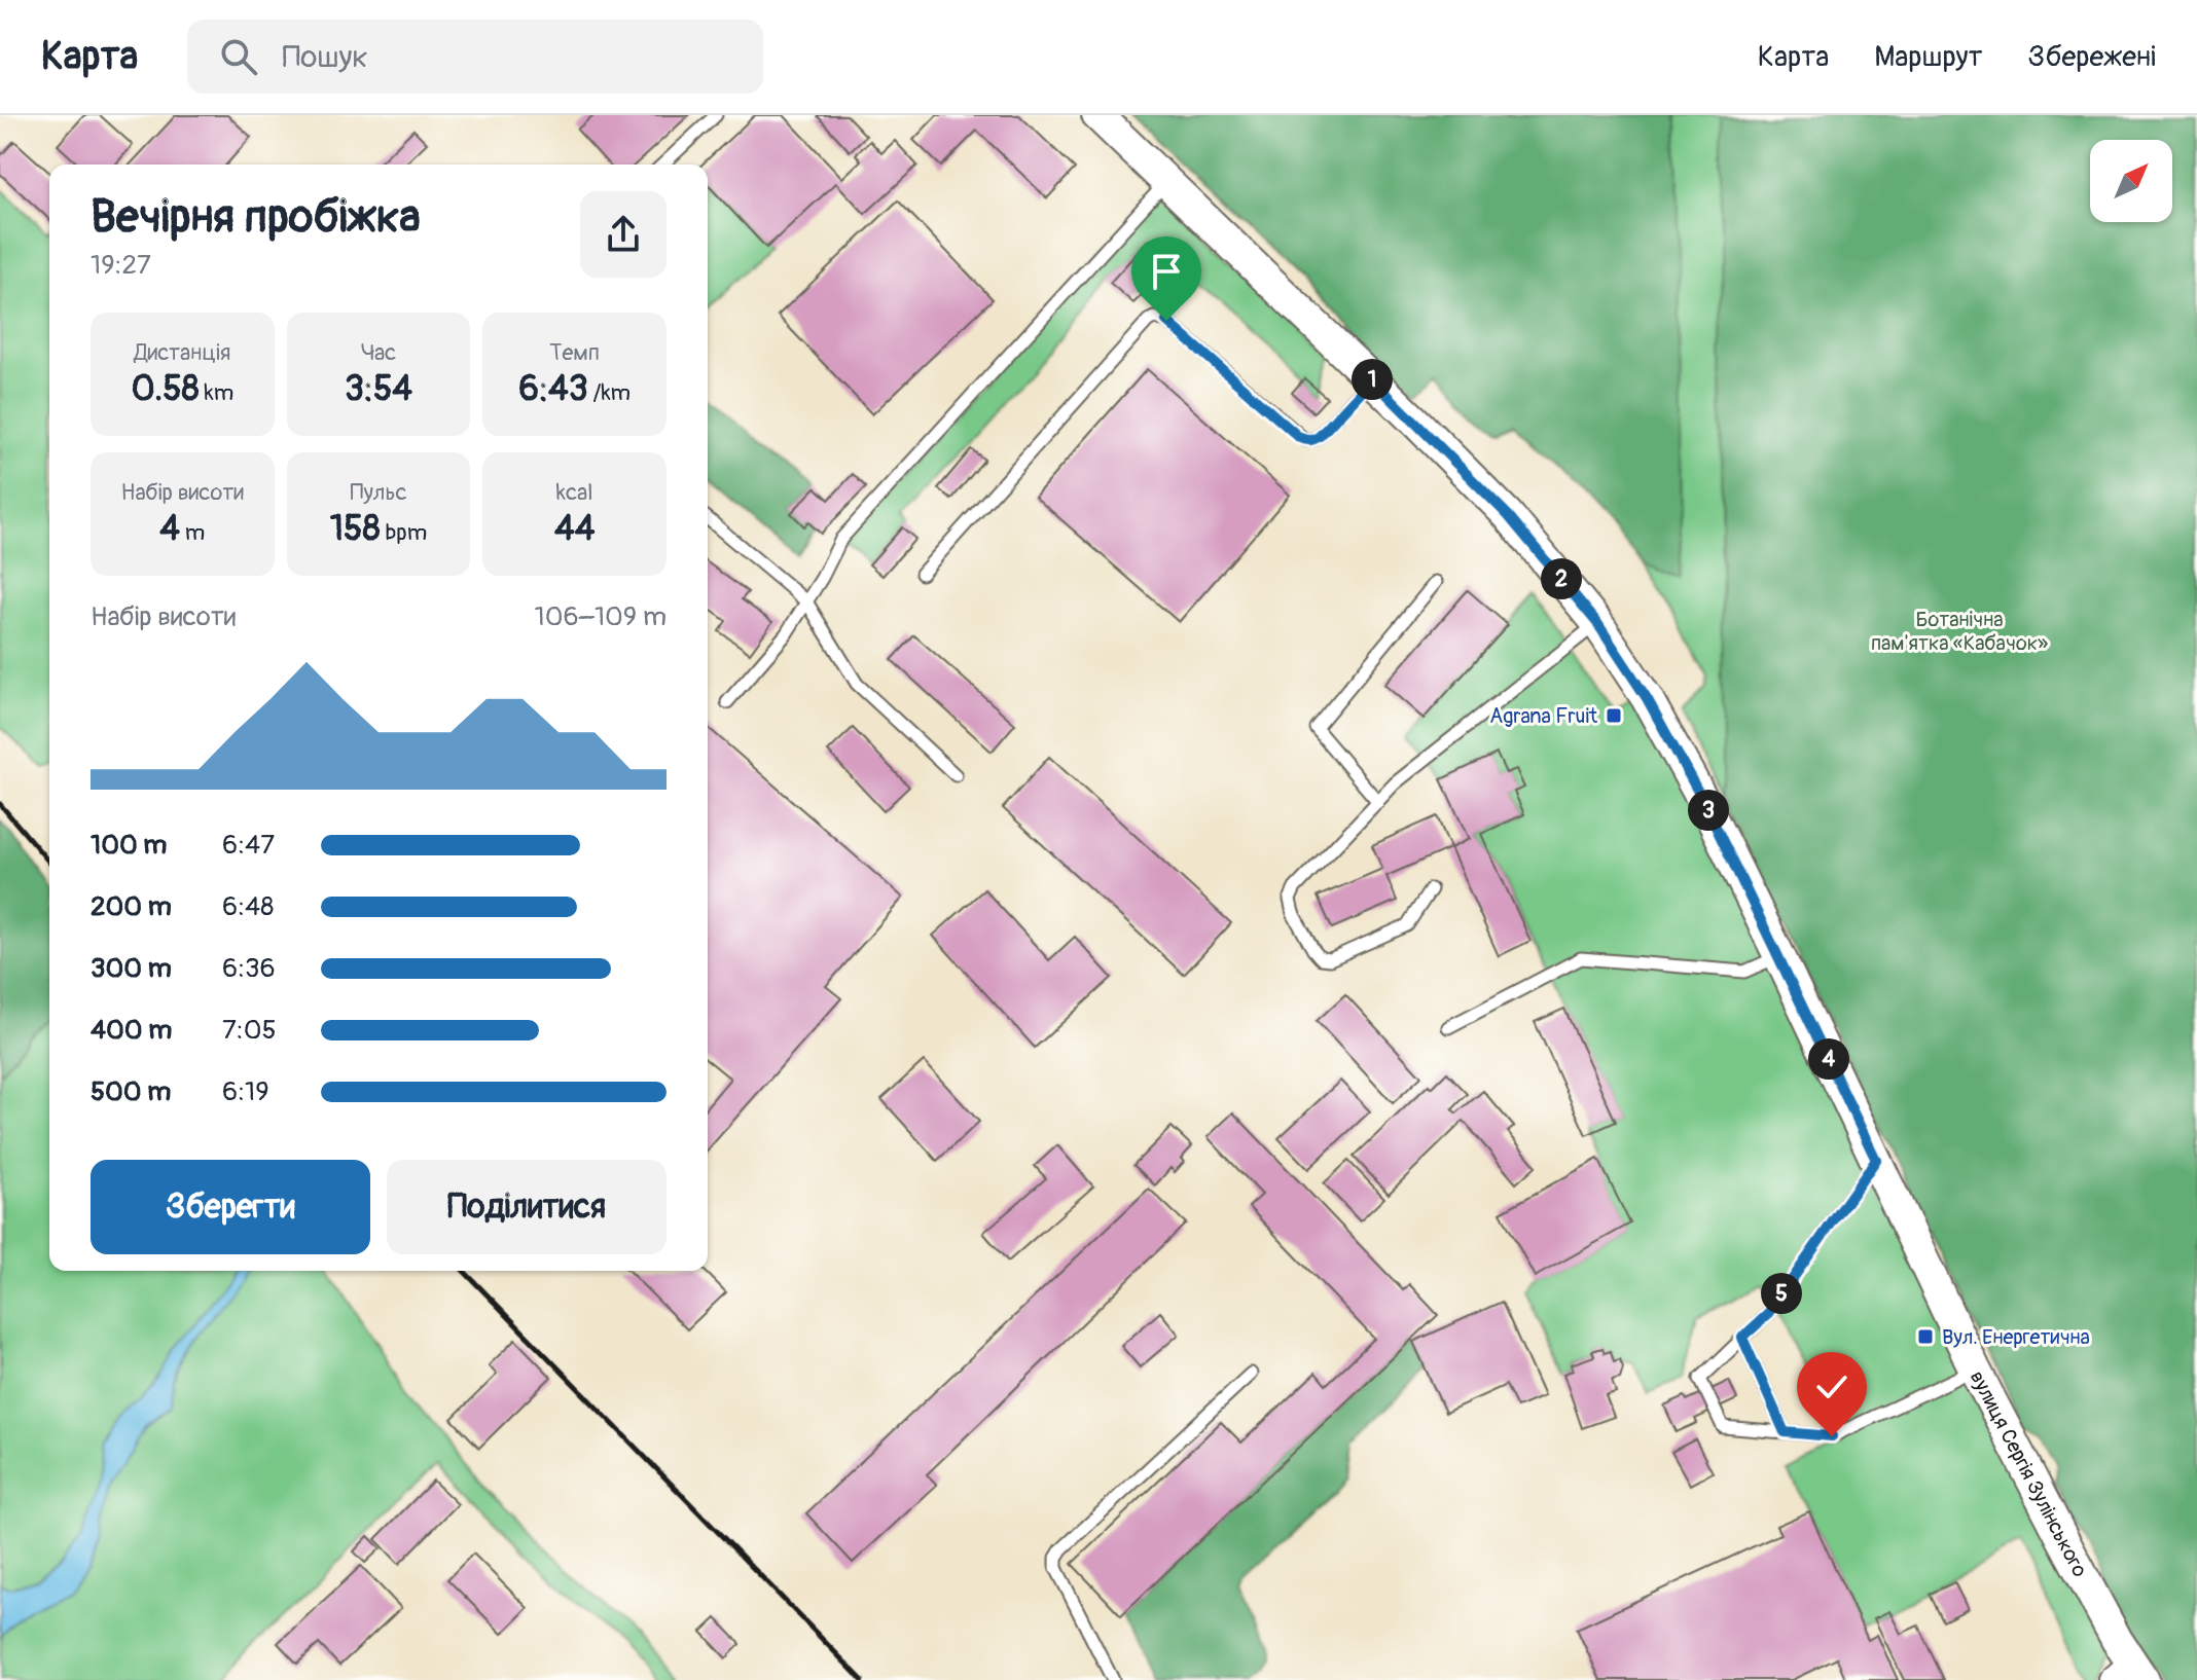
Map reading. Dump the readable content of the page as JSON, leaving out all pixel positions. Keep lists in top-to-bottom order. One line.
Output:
{"streets":{"street":["вулиця Сергія Зулінського"]},"parks":["Ботанічна пам'ятка «Кабачок»"],"places":{"transit":["Agrana Fruit","Вул. Енергетична"]},"north":"top right","page":{"header":"Карта","search":"Пошук","nav":["Карта","Маршрут","Збережені"],"heading":["Вечірня пробіжка","19:27"],"stats":[["Дистанція","0.58 km"],["Час","3:54"],["Темп","6:43 /km"],["Набір висоти","4 m"],["Пульс","158 bpm"],["kcal","44"]],"pins":["1","2","3","4","5"],"chart":["Набір висоти","106–109 m"],"list":[{"name":"100 m","note":"6:47"},{"name":"200 m","note":"6:48"},{"name":"300 m","note":"6:36"},{"name":"400 m","note":"7:05"},{"name":"500 m","note":"6:19"}],"buttons":["Зберегти","Поділитися"]}}
